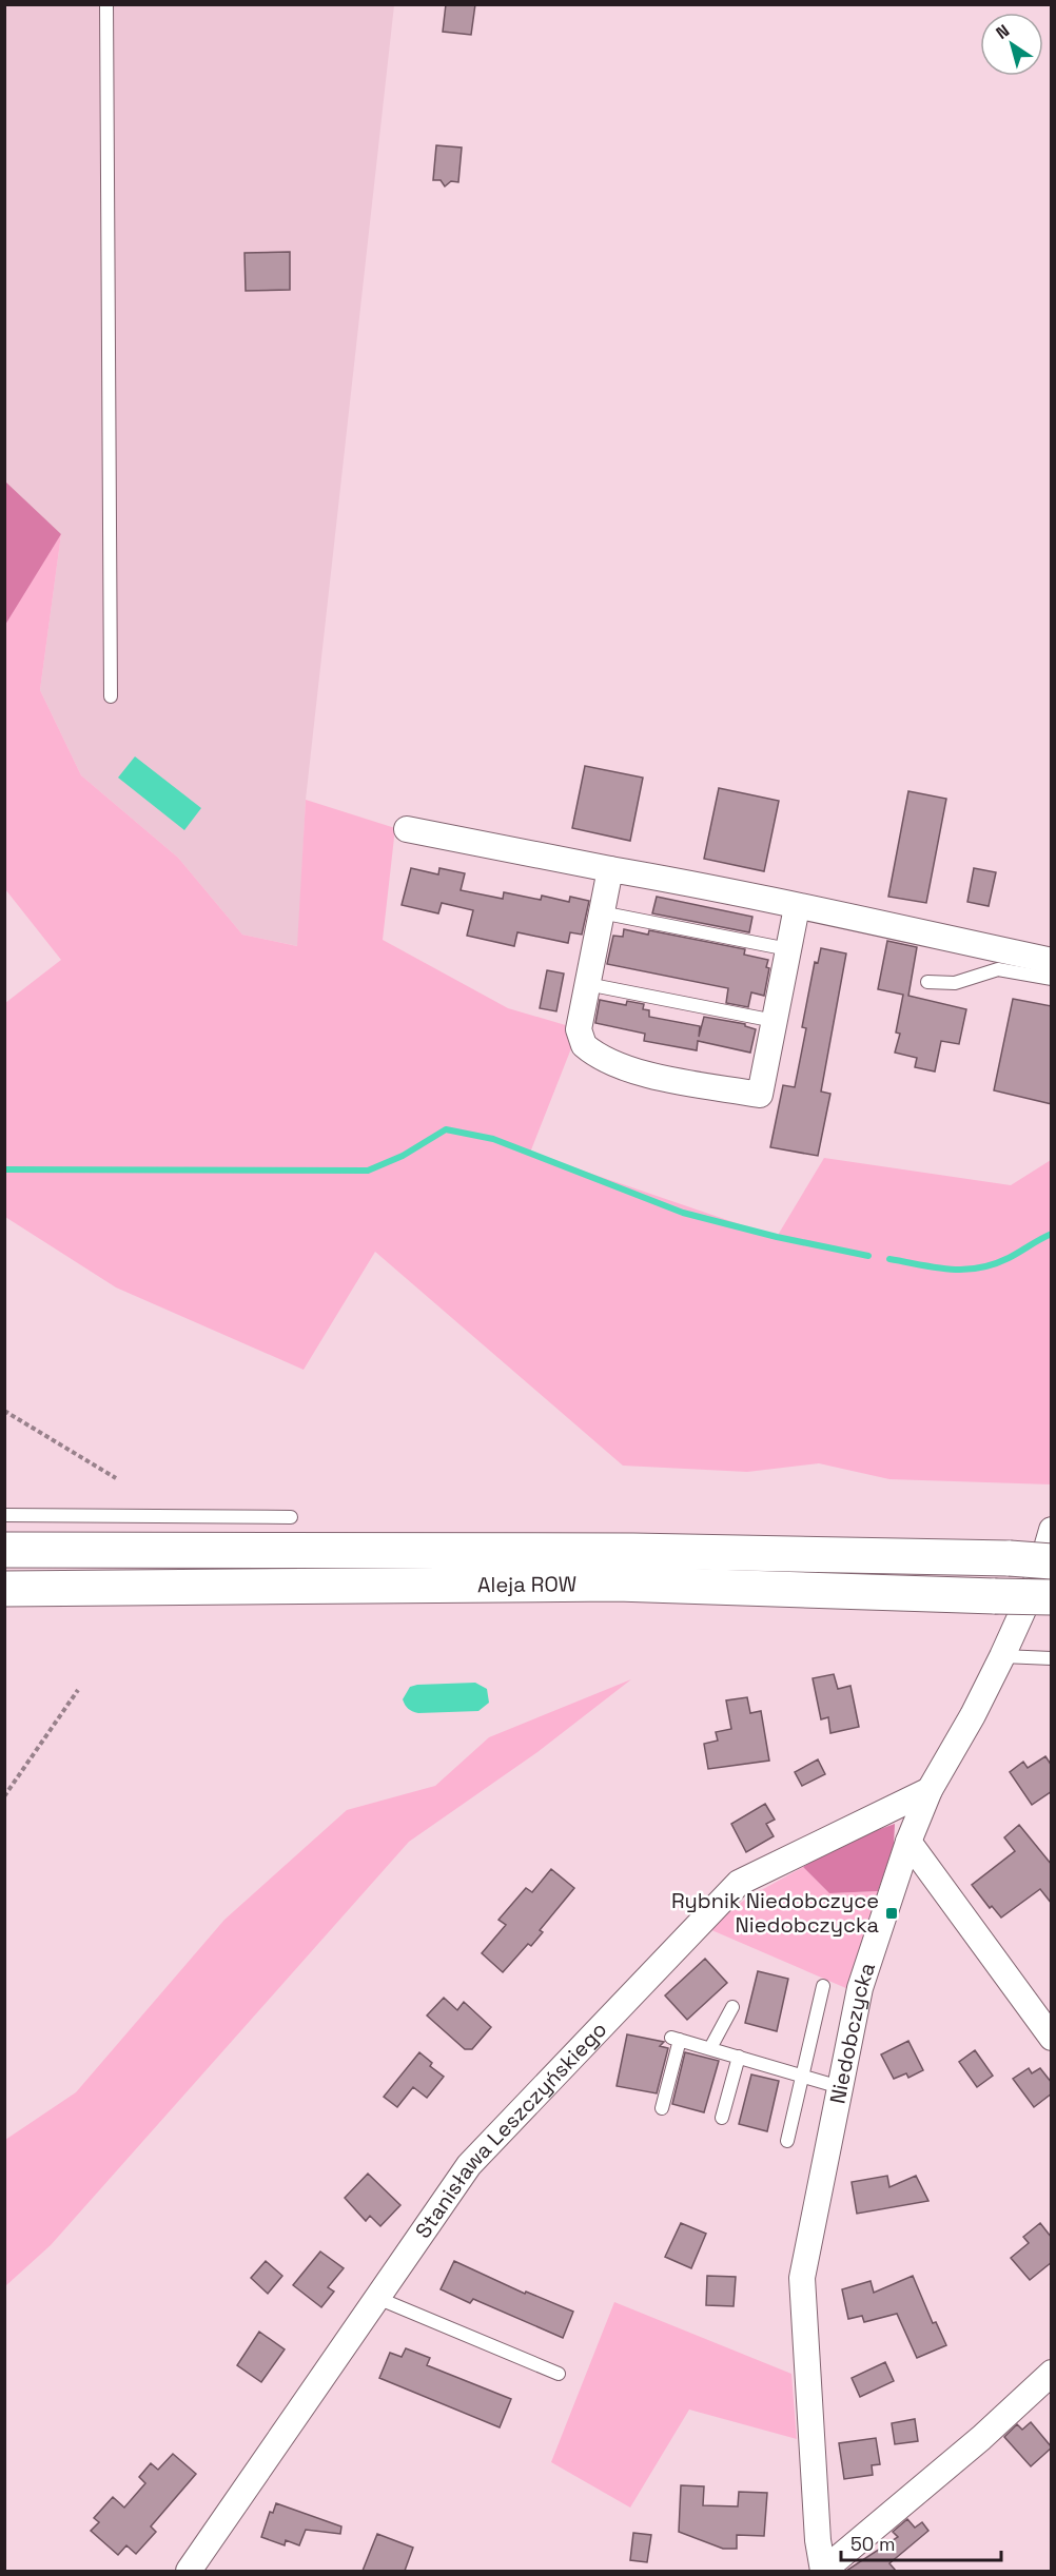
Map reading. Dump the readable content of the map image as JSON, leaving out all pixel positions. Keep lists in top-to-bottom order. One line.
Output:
{"streets":{"main road":["Aleja ROW"],"street":["Niedobczycka","Stanisława Leszczyńskiego"]},"crossings":[["Niedobczycka","Stanisława Leszczyńskiego"]],"places":{"transit":["Rybnik Niedobczyce Niedobczycka"]},"scale_bar":"50 m","north":"top left"}
